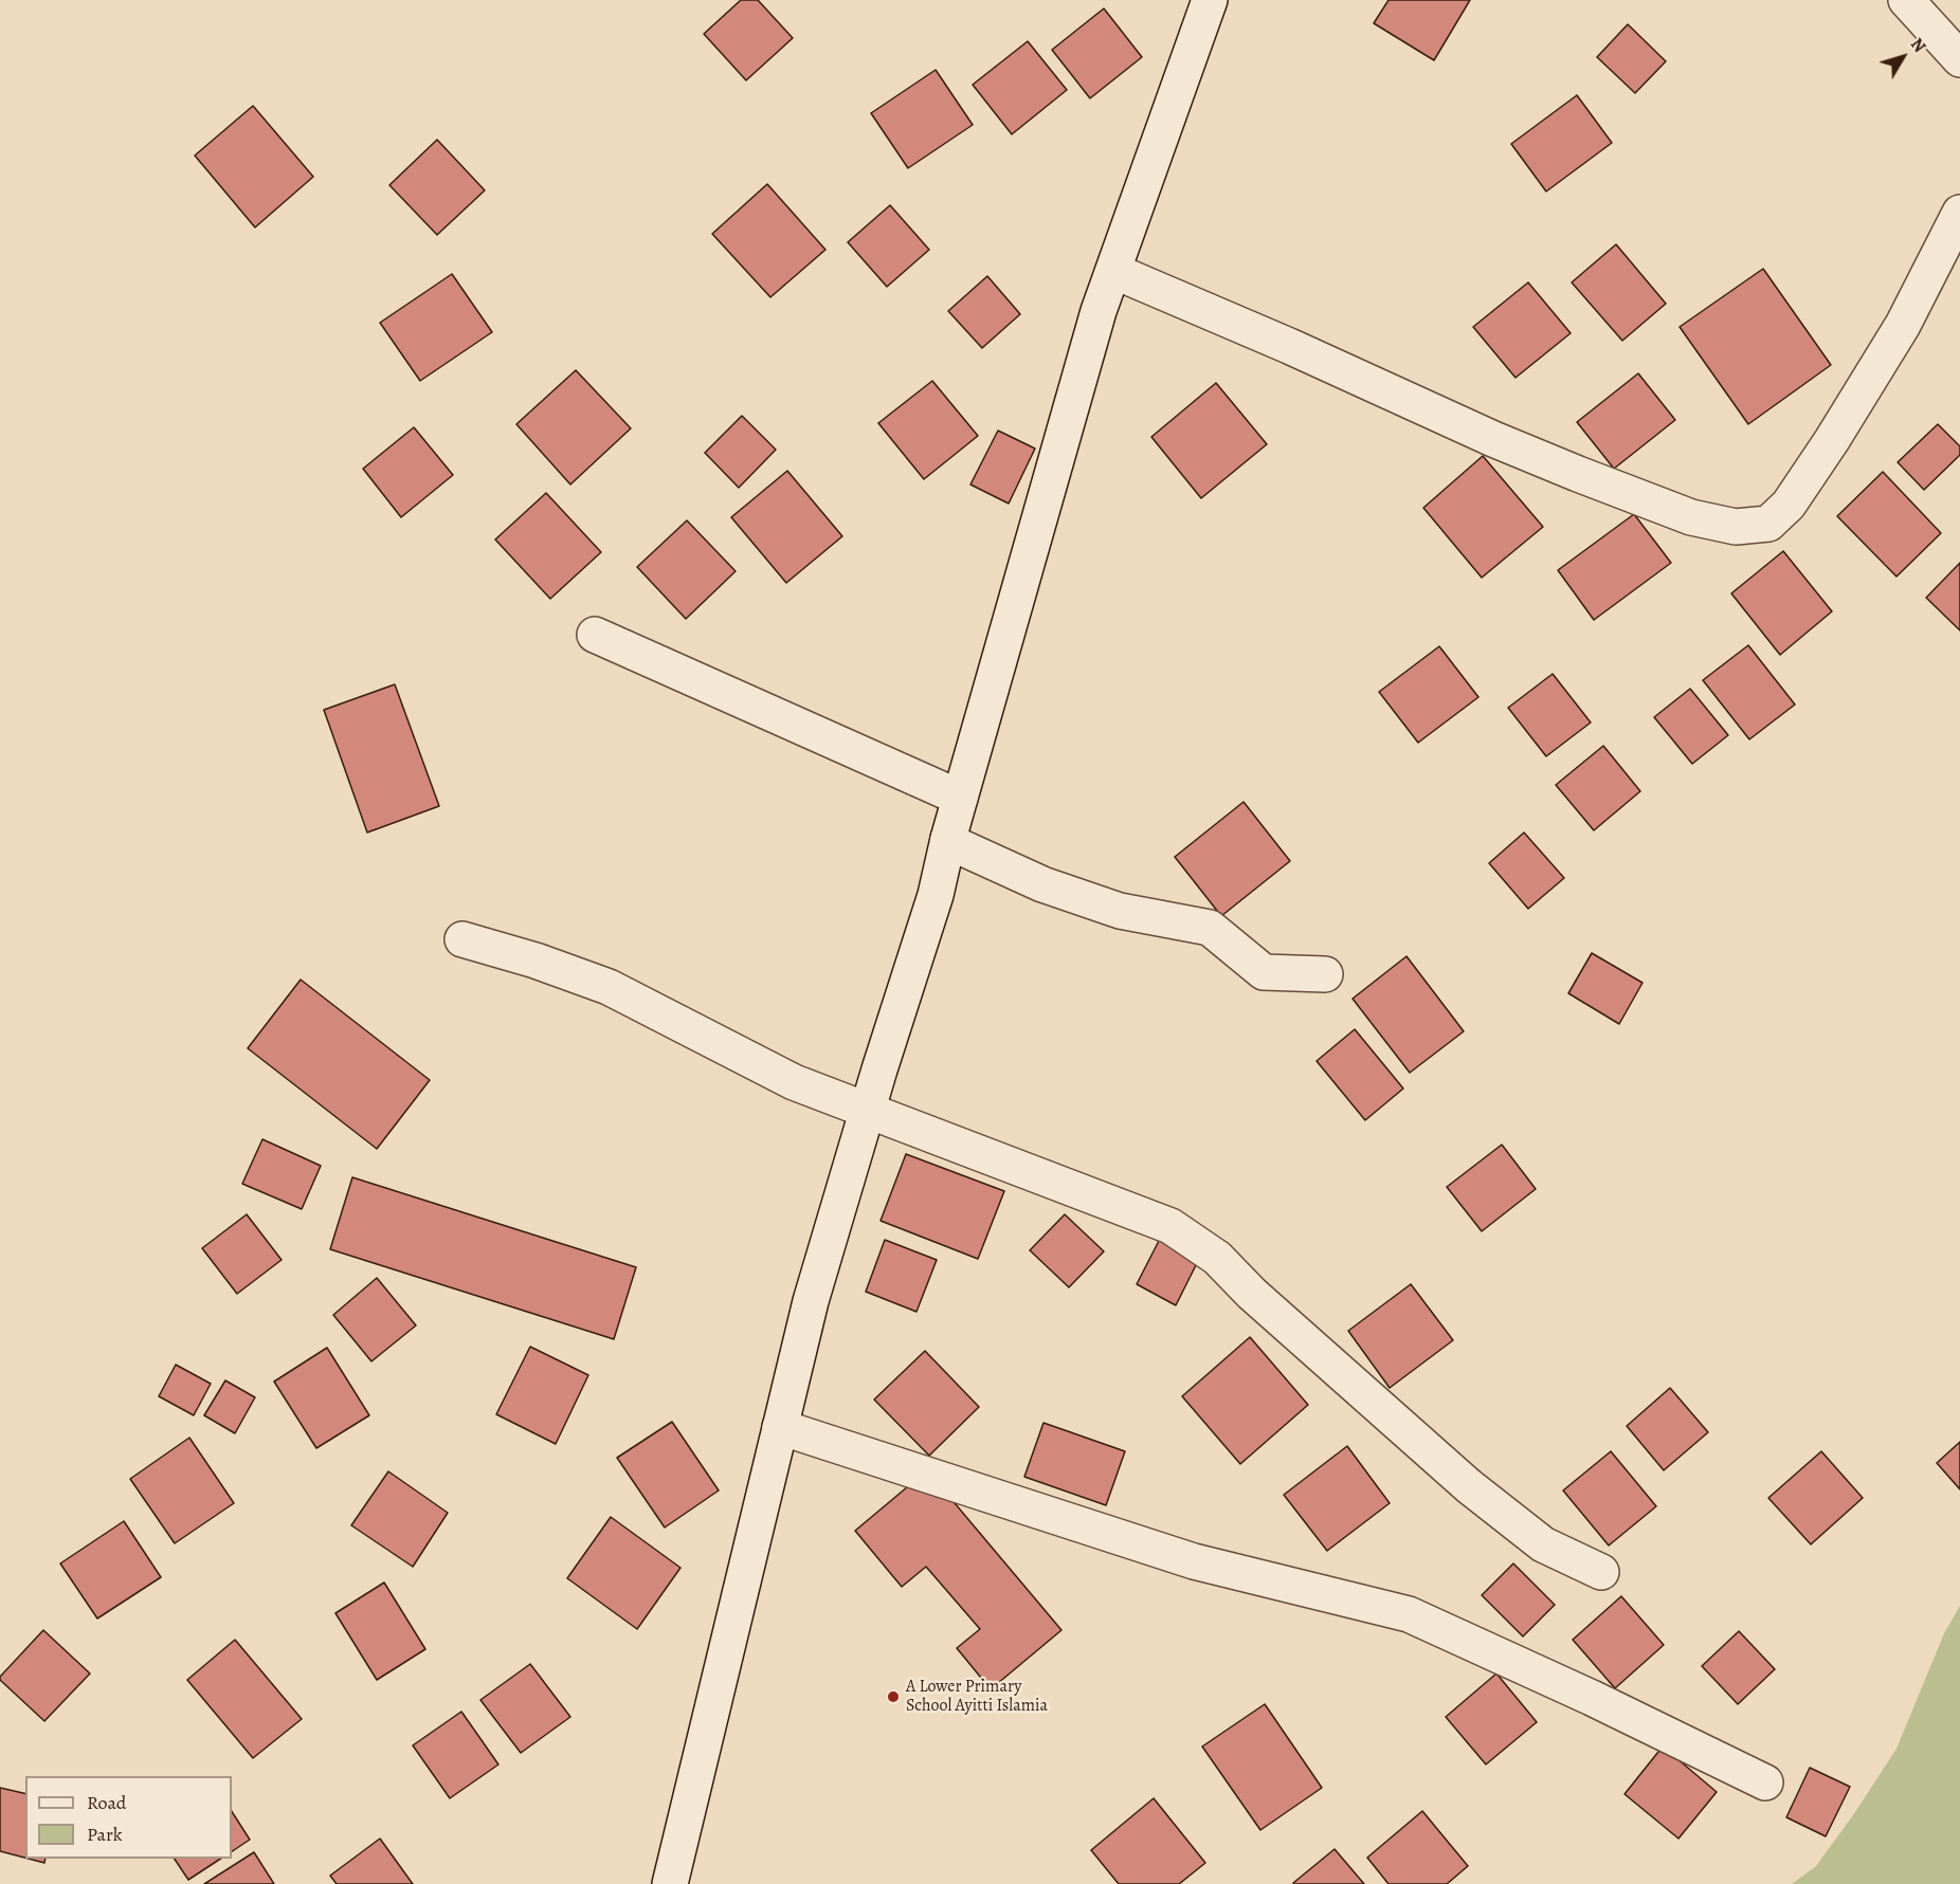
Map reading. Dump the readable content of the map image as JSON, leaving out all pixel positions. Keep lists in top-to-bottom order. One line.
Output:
{"places":["A Lower Primary School Ayitti Islamia"],"legend":["Road","Park"],"north":"top right"}
